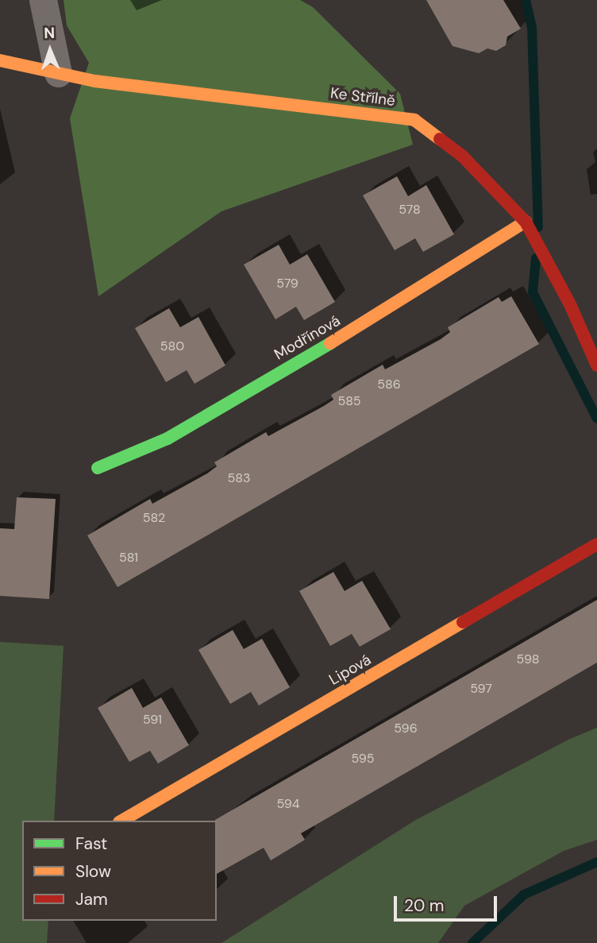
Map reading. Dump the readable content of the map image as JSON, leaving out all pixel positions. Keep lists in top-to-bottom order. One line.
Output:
{"streets":{"street":["Ke Střílně","Modřínová","Lipová"]},"crossings":[["Ke Střílně","Modřínová"]],"house_numbers":["578","579","580","586","585","583","582","581","598","597","591","596","595","594"],"legend":["Fast","Slow","Jam"],"scale_bar":"20 m","north":"top"}
